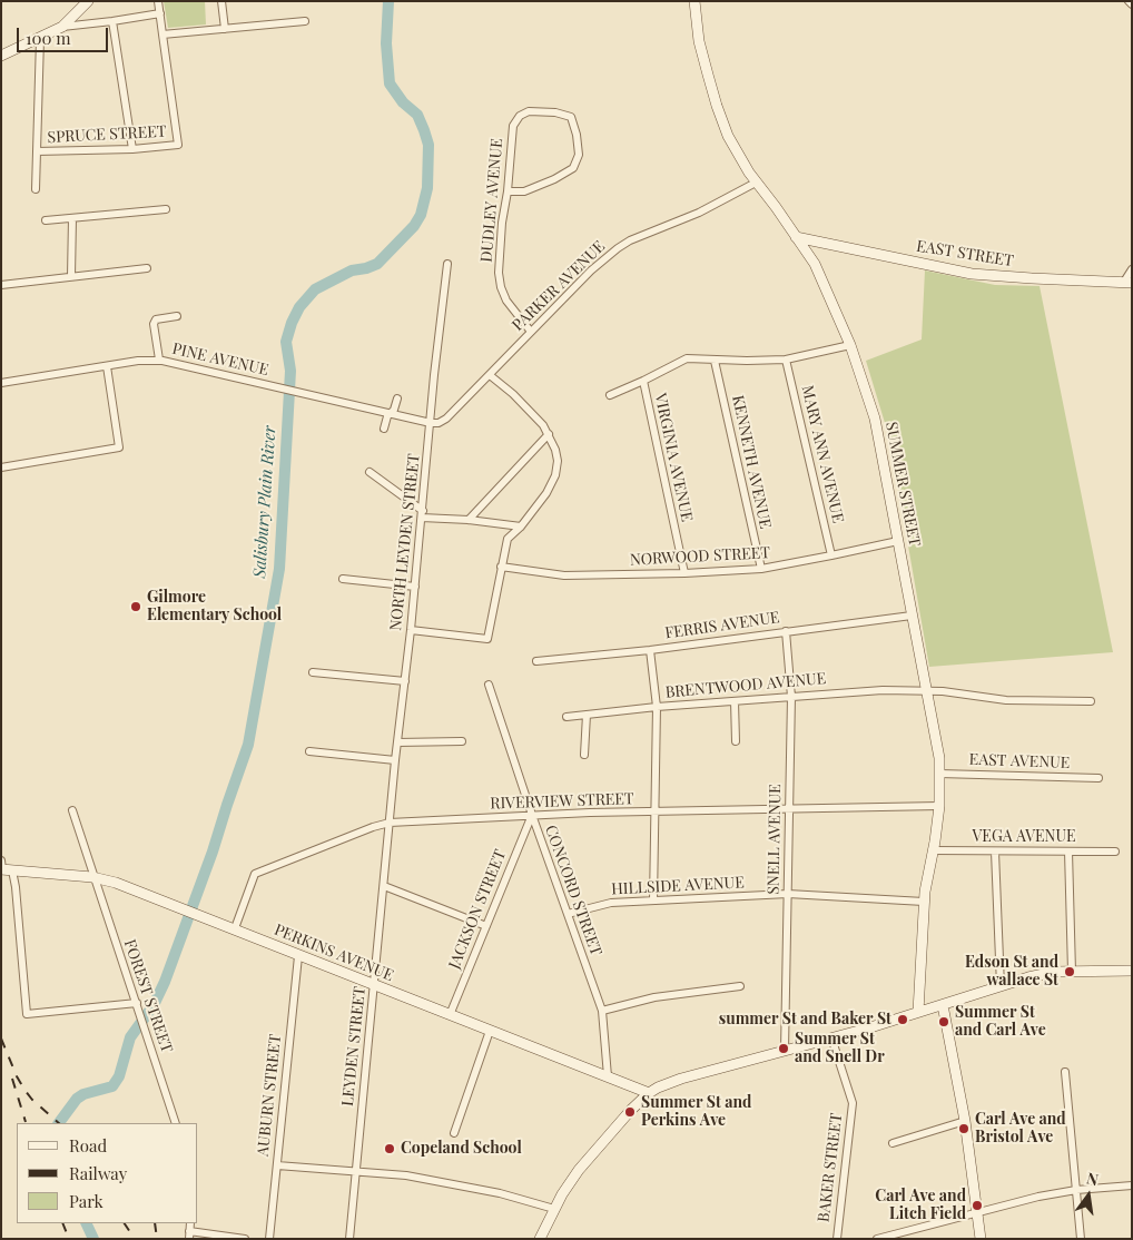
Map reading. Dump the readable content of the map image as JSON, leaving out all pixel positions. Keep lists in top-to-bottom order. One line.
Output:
{"streets":{"street":["SPRUCE STREET","DUDLEY AVENUE","EAST STREET","PARKER AVENUE","PINE AVENUE","MARY ANN AVENUE","VIRGINIA AVENUE","KENNETH AVENUE","SUMMER STREET","NORTH LEYDEN STREET","NORWOOD STREET","FERRIS AVENUE","BRENTWOOD AVENUE","EAST AVENUE","RIVERVIEW STREET","VEGA AVENUE","SNELL AVENUE","HILLSIDE AVENUE","CONCORD STREET","JACKSON STREET","PERKINS AVENUE","FOREST STREET","LEYDEN STREET","AUBURN STREET","BAKER STREET"]},"crossings":[["DUDLEY AVENUE","PARKER AVENUE"],["EAST STREET","SUMMER STREET"],["PARKER AVENUE","PINE AVENUE"],["PARKER AVENUE","SUMMER STREET"],["PARKER AVENUE","NORTH LEYDEN STREET"],["PINE AVENUE","NORTH LEYDEN STREET"],["MARY ANN AVENUE","NORWOOD STREET"],["VIRGINIA AVENUE","NORWOOD STREET"],["KENNETH AVENUE","NORWOOD STREET"],["SUMMER STREET","NORWOOD STREET"],["SUMMER STREET","FERRIS AVENUE"],["SUMMER STREET","BRENTWOOD AVENUE"],["SUMMER STREET","EAST AVENUE"],["SUMMER STREET","RIVERVIEW STREET"],["SUMMER STREET","VEGA AVENUE"],["SUMMER STREET","HILLSIDE AVENUE"],["NORTH LEYDEN STREET","RIVERVIEW STREET"],["NORTH LEYDEN STREET","LEYDEN STREET"],["FERRIS AVENUE","SNELL AVENUE"],["BRENTWOOD AVENUE","SNELL AVENUE"],["RIVERVIEW STREET","SNELL AVENUE"],["RIVERVIEW STREET","CONCORD STREET"],["RIVERVIEW STREET","JACKSON STREET"],["RIVERVIEW STREET","PERKINS AVENUE"],["RIVERVIEW STREET","LEYDEN STREET"],["SNELL AVENUE","HILLSIDE AVENUE"],["HILLSIDE AVENUE","CONCORD STREET"],["CONCORD STREET","JACKSON STREET"],["CONCORD STREET","PERKINS AVENUE"],["JACKSON STREET","PERKINS AVENUE"],["PERKINS AVENUE","FOREST STREET"],["PERKINS AVENUE","LEYDEN STREET"],["PERKINS AVENUE","AUBURN STREET"]],"water":["Salisbury Plain River"],"places":["Gilmore Elementary School","Edson St and wallace St","summer St and Baker St","Summer St and Carl Ave","Summer St and Snell Dr","Summer St and Perkins Ave","Carl Ave and Bristol Ave","Copeland School","Carl Ave and Litch Field"],"legend":["Road","Railway","Park"],"scale_bar":"100 m","north":"top"}
